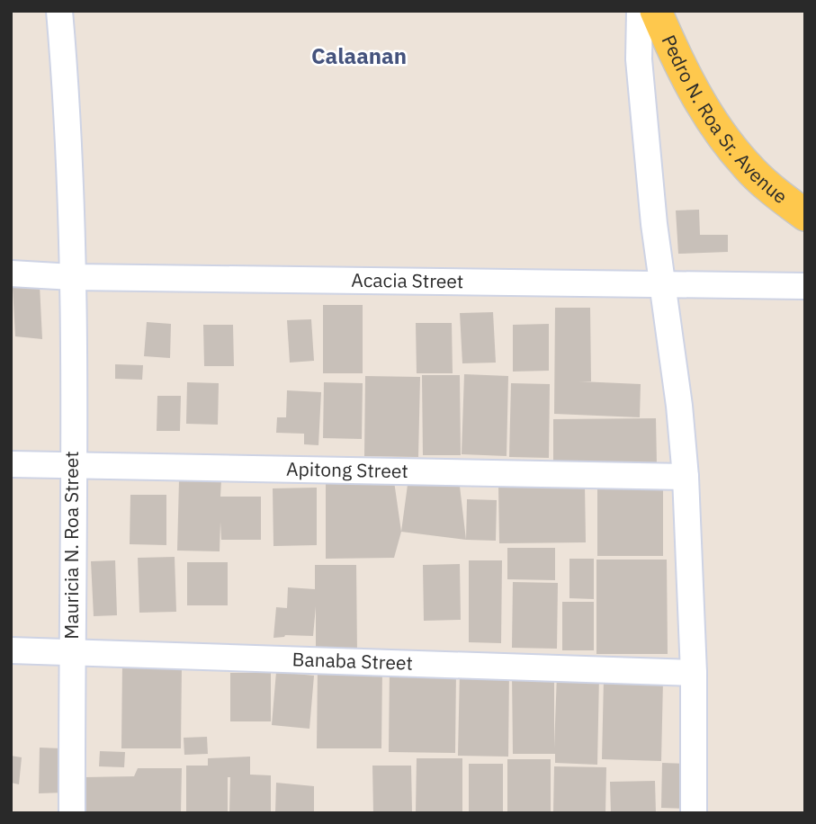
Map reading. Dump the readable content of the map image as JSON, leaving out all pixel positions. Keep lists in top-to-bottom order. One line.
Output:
{"streets":{"main road":["Pedro N. Roa Sr. Avenue"],"street":["Acacia Street","Apitong Street","Mauricia N. Roa Street","Banaba Street"]},"crossings":[["Acacia Street","Mauricia N. Roa Street"],["Apitong Street","Mauricia N. Roa Street"],["Mauricia N. Roa Street","Banaba Street"]],"districts":["Calaanan"]}
